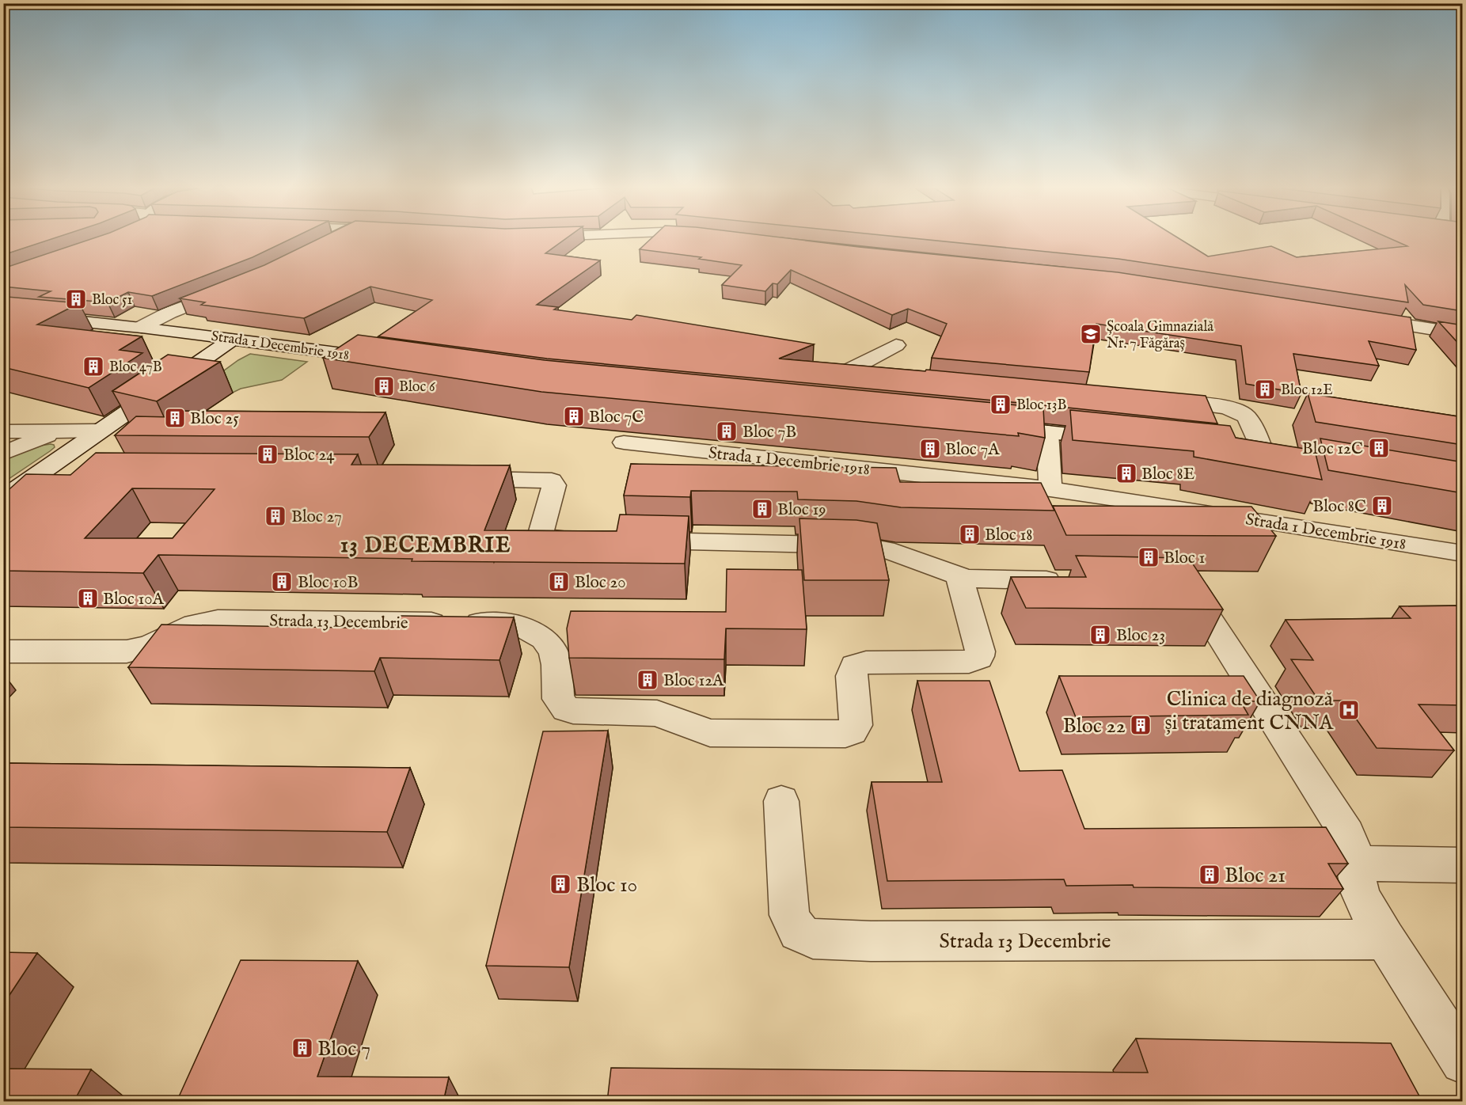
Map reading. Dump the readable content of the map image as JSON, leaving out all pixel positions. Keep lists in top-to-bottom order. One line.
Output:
{"streets":{"street":["Strada 1 Decembrie 1918","Strada 13 Decembrie"]},"districts":["13 DECEMBRIE"],"places":{"building":["Bloc 51","Bloc 47B","Bloc 6","Bloc 12E","Bloc 13B","Bloc 7C","Bloc 25","Bloc 7B","Bloc 12C","Bloc 7A","Bloc 24","Bloc 8E","Bloc 8C","Bloc 19","Bloc 27","Bloc 18","Bloc 1","Bloc 10B","Bloc 20","Bloc 10A","Bloc 23","Bloc 12A","Bloc 22","Bloc 21","Bloc 10","Bloc 7"],"school or university":["Școala Gimnazială Nr. 7 Făgăraș"],"hospital":["Clinica de diagnoză și tratament CNNA"]}}
